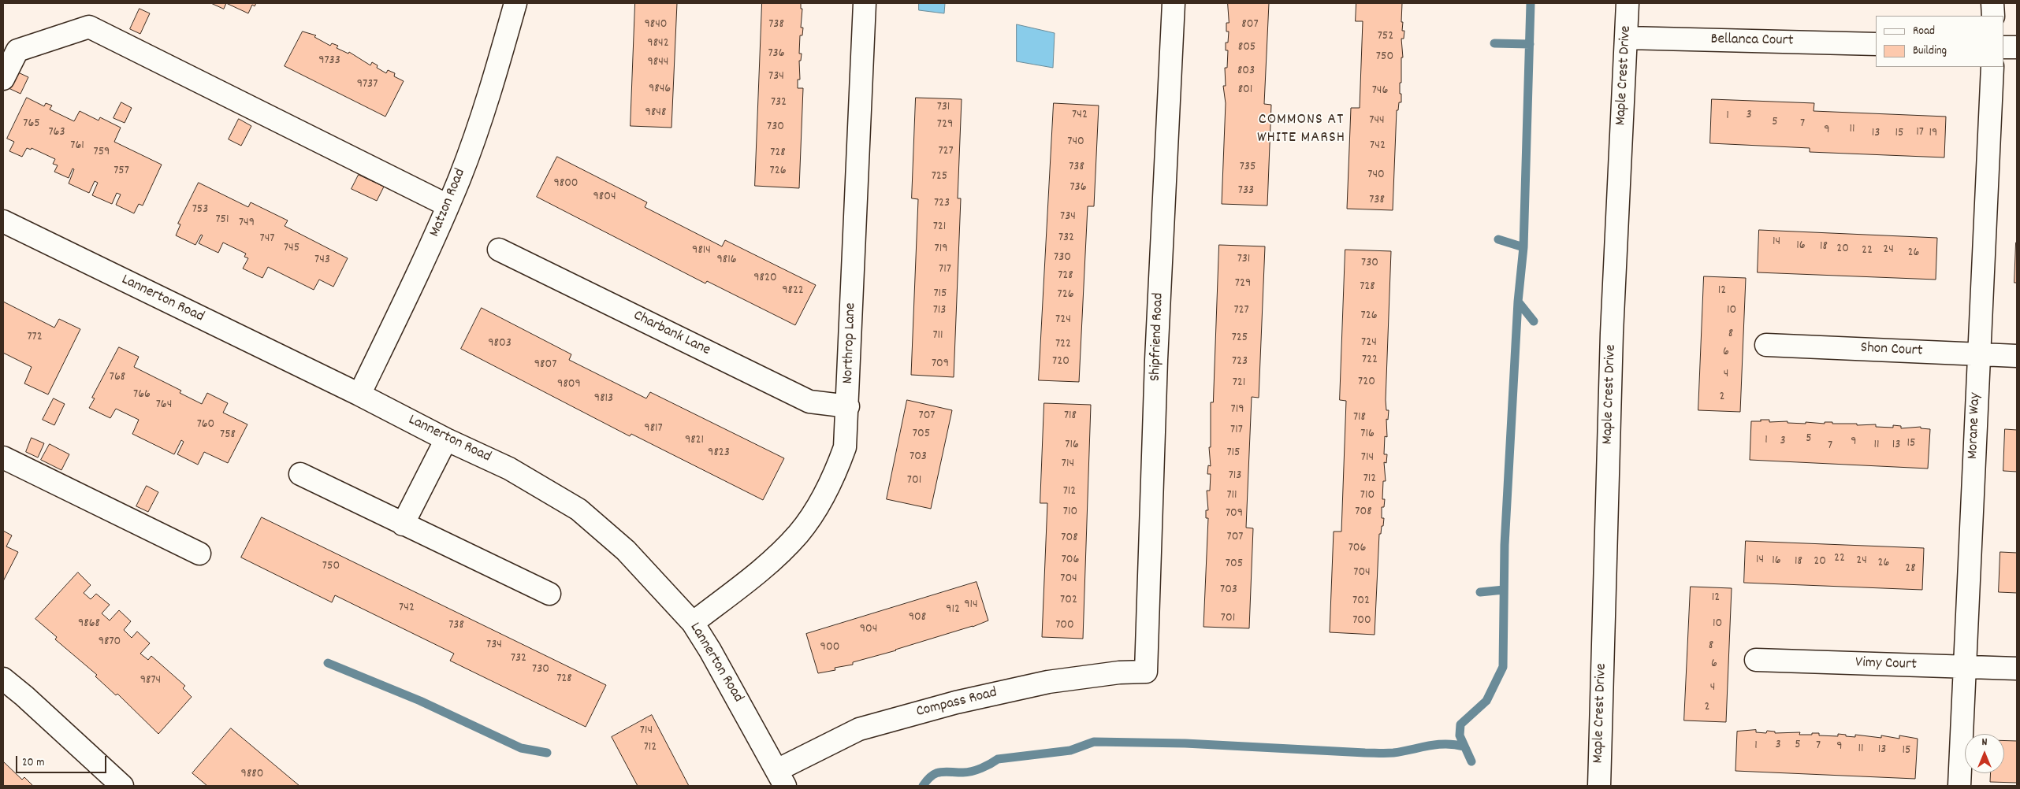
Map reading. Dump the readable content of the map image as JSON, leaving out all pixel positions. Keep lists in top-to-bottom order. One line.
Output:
{"streets":{"street":["Bellanca Court","Maple Crest Drive","Matzon Road","Lannerton Road","Charbank Lane","Shipfriend Road","Northrop Lane","Shon Court","Morane Way","Vimy Court","Compass Road"]},"crossings":[["Bellanca Court","Maple Crest Drive"],["Matzon Road","Lannerton Road"],["Lannerton Road","Northrop Lane"],["Lannerton Road","Compass Road"],["Charbank Lane","Northrop Lane"],["Shipfriend Road","Compass Road"],["Shon Court","Morane Way"],["Morane Way","Vimy Court"]],"districts":["COMMONS AT WHITE MARSH"],"house_numbers":["9840","738","807","752","9842","805","736","750","9733","9844","803","734","9737","9846","801","746","732","731","9848","742","3","1","744","5","765","7","729","730","11","9","763","17","13","15","19","740","761","742","727","759","728","738","735","757","726","740","725","9800","736","733","9804","738","723","753","734","751","749","721","732","747","14","16","18","745","719","20","24","9814","22","26","730","731","743","9816","730","717","728","9820","729","728","9822","12","715","726","713","727","10","726","724","8","711","772","725","724","9803","722","6","722","720","723","709","9807","4","768","720","721","9809","766","2","9813","764","719","707","718","718","760","9817","717","705","716","758","5","9821","1","3","9","15","716","11","13","7","9823","715","703","714","714","713","712","701","712","711","710","710","708","709","707","708","706","22","706","14","16","24","18","20","26","705","750","28","704","704","703","12","702","702","914","742","912","908","701","700","9868","10","738","700","904","9870","734","8","900","732","6","730","728","9874","4","2","714","3","5","1","7","9","712","11","13","15","9880"],"legend":["Road","Building"],"scale_bar":"20 m","north":"top"}
